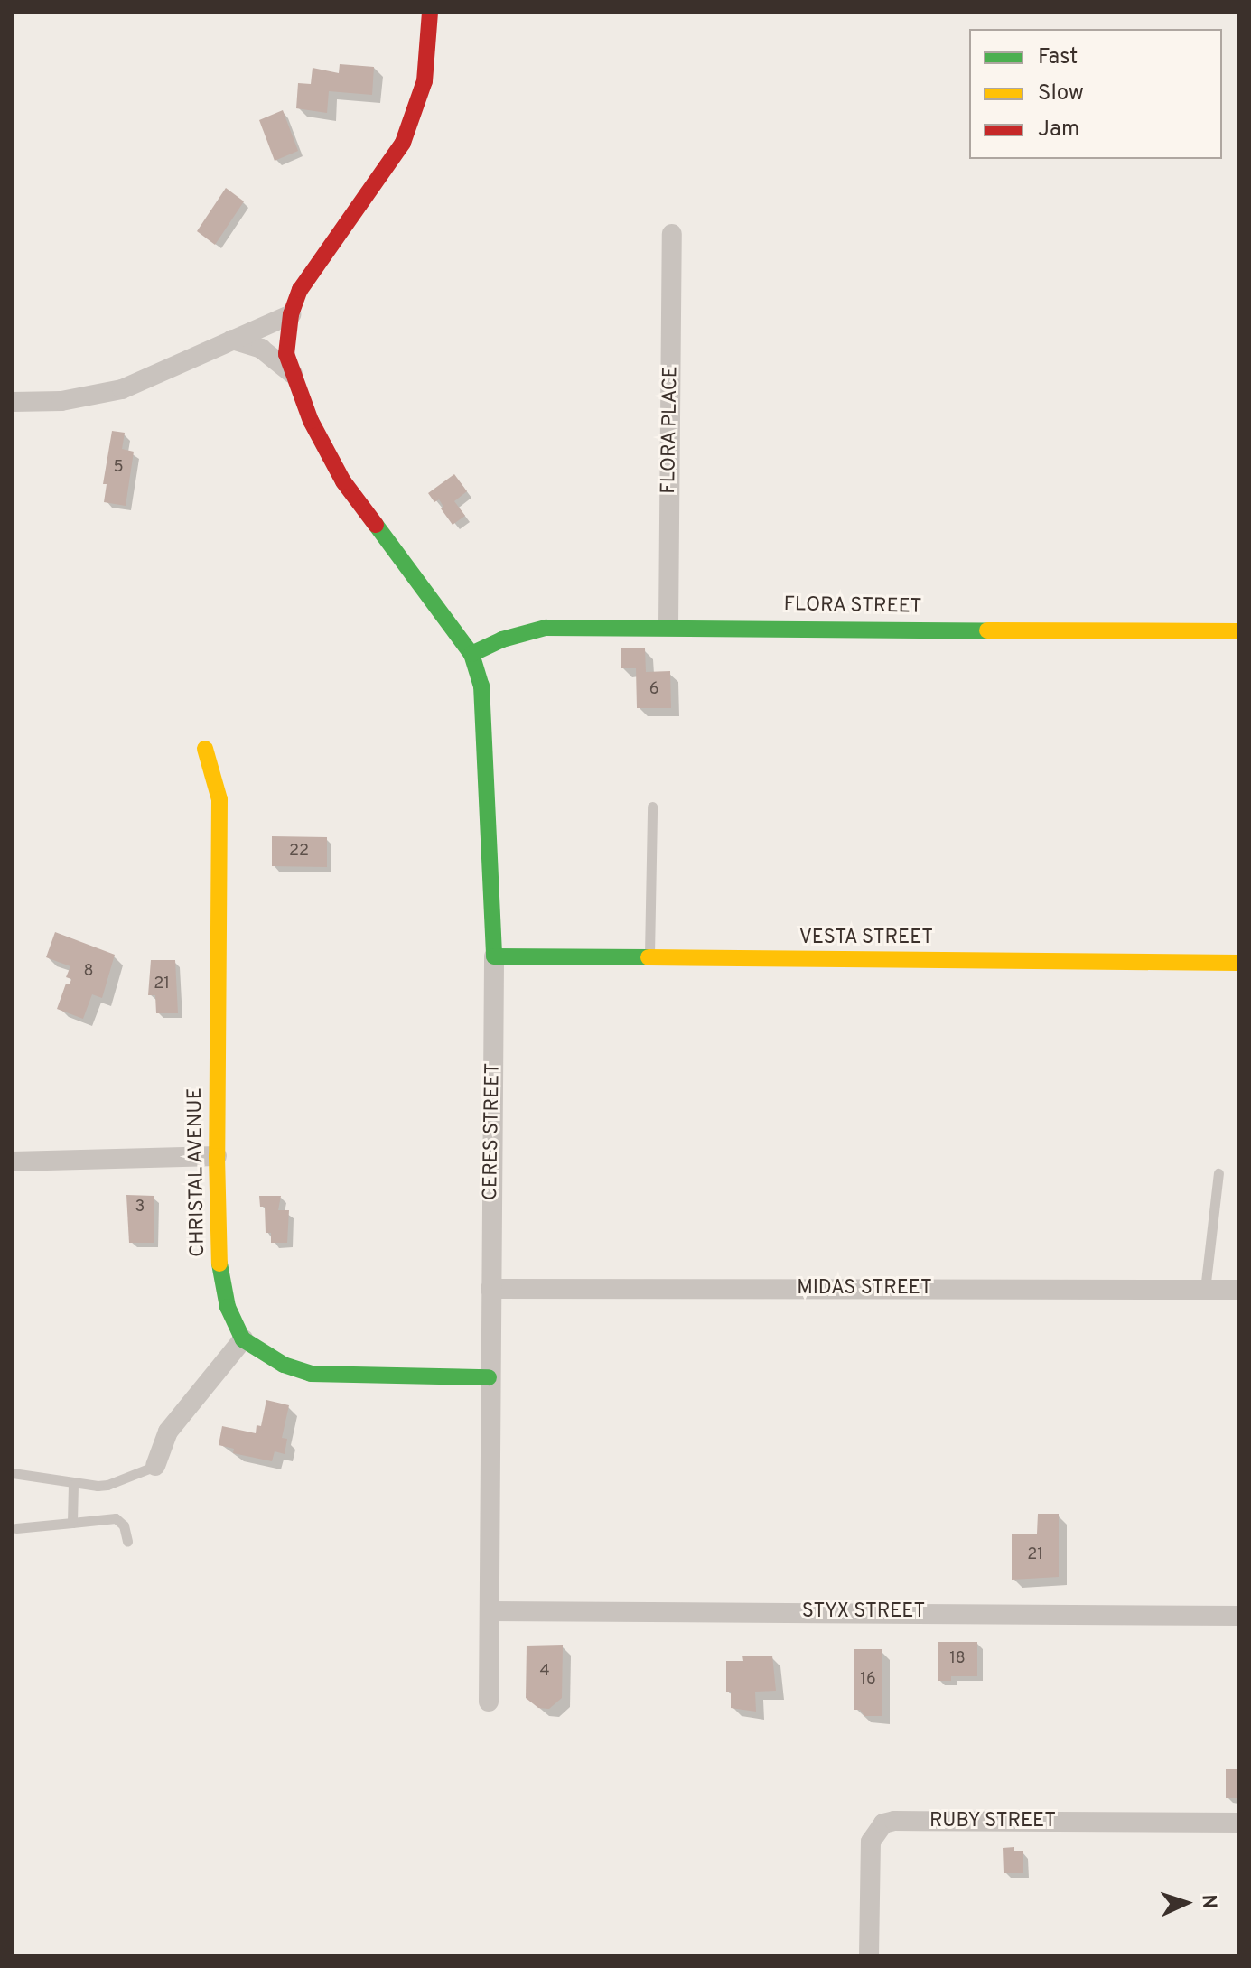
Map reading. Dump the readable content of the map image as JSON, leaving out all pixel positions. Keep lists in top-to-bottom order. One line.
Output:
{"streets":{"street":["FLORA PLACE","FLORA STREET","VESTA STREET","CERES STREET","CHRISTAL AVENUE","MIDAS STREET","STYX STREET","RUBY STREET"]},"crossings":[["FLORA PLACE","FLORA STREET"],["FLORA STREET","CERES STREET"],["VESTA STREET","CERES STREET"],["CERES STREET","MIDAS STREET"],["CERES STREET","STYX STREET"]],"house_numbers":["5","6","22","8","21","3","21","18","4","16"],"legend":["Fast","Slow","Jam"],"north":"right"}
